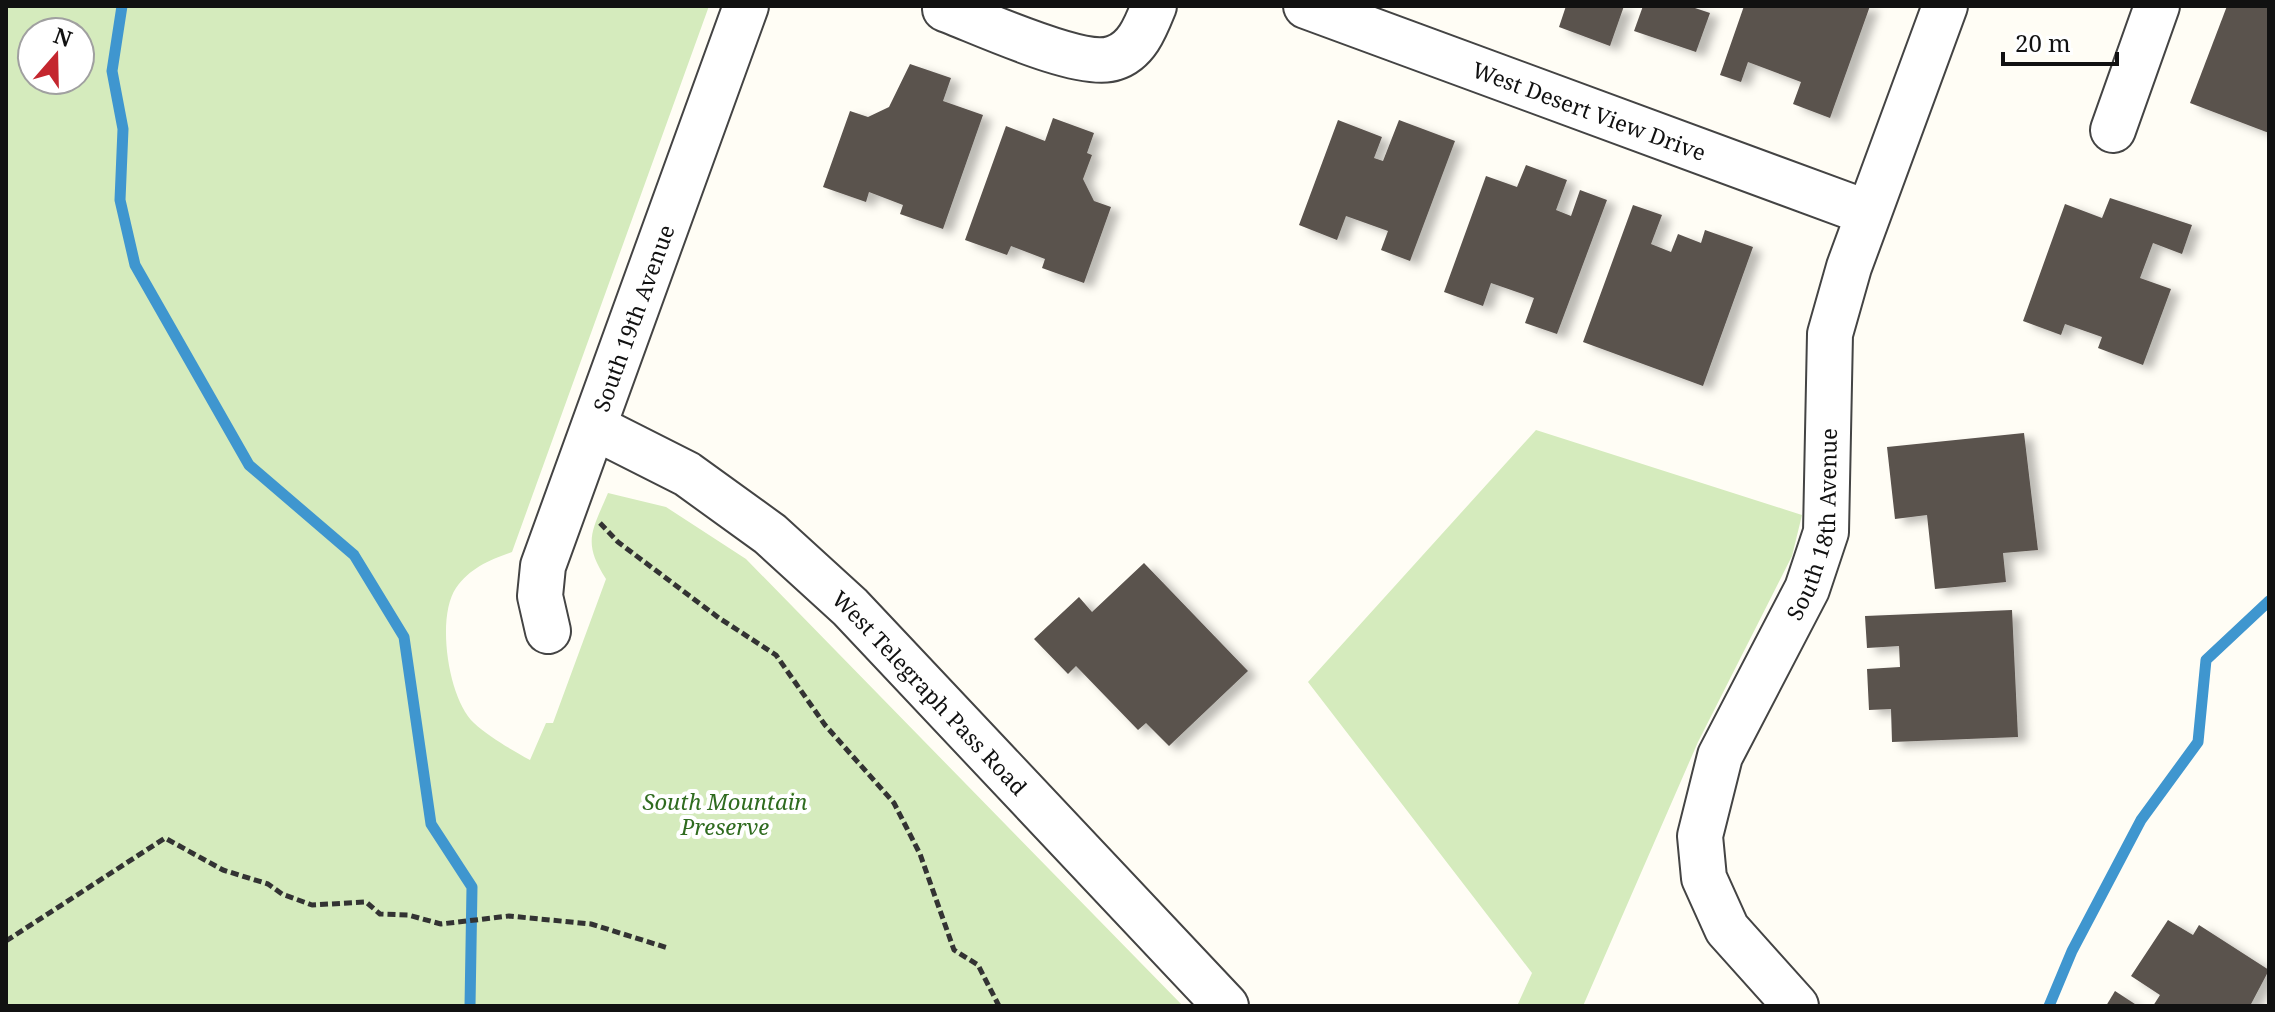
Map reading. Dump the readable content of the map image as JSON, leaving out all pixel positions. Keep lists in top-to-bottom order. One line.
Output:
{"streets":{"street":["West Desert View Drive","South 19th Avenue","South 18th Avenue","West Telegraph Pass Road"]},"crossings":[["West Desert View Drive","South 18th Avenue"],["South 19th Avenue","West Telegraph Pass Road"]],"parks":["South Mountain Preserve"],"scale_bar":"20 m","north":"top"}
